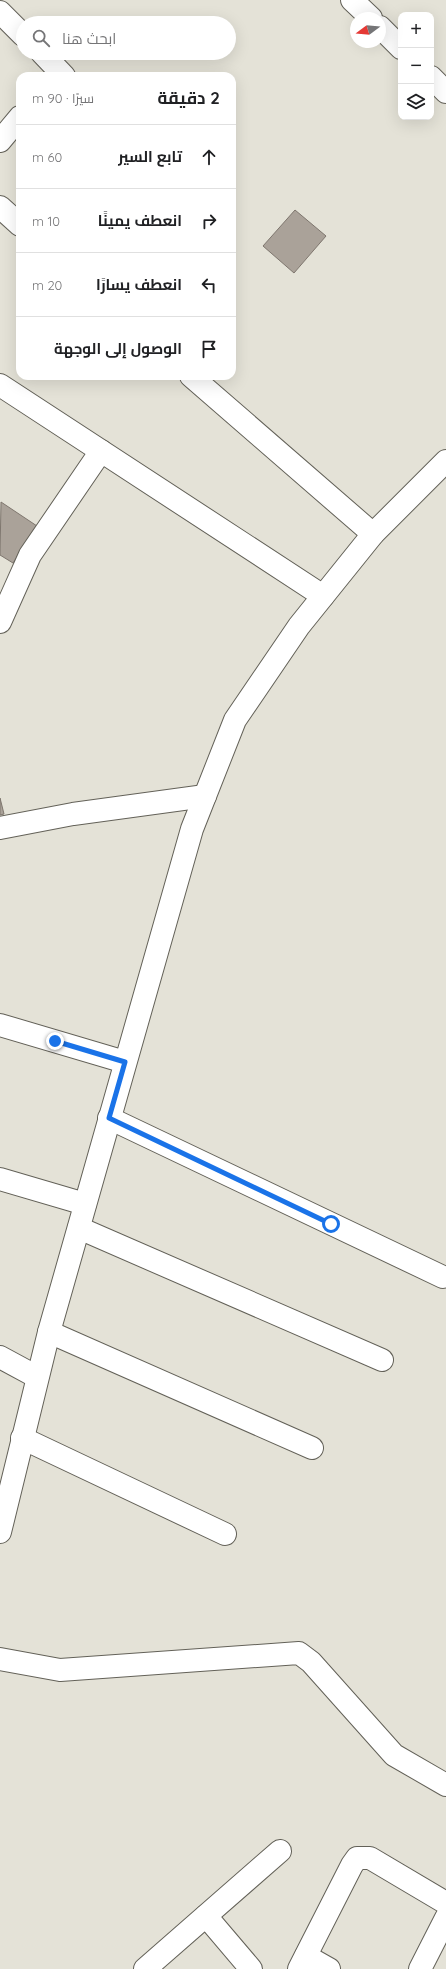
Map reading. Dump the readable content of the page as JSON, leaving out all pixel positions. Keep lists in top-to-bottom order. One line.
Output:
{"north":"left","page":{"map_buttons":["+","−"],"search":"ابحث هنا","heading":["2 دقيقة","سيرًا · 90 m"],"list":[["تابع السير","60 m"],["انعطف يمينًا","10 m"],["انعطف يسارًا","20 m"],"الوصول إلى الوجهة"]}}
